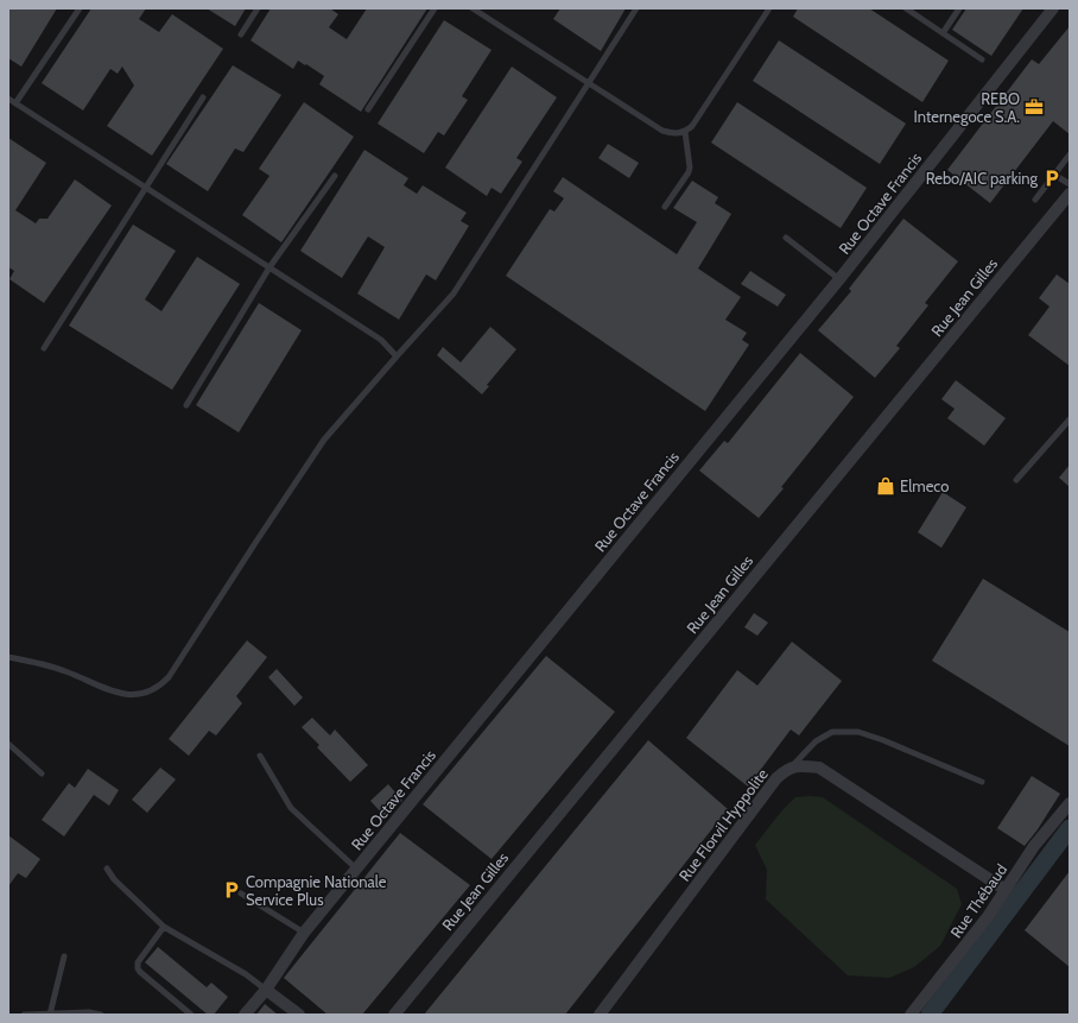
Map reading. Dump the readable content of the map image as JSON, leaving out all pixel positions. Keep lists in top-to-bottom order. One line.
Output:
{"streets":{"street":["Rue Octave Francis","Rue Jean Gilles","Rue Florvil Hyppolite","Rue Thébaud"]},"crossings":[["Rue Florvil Hyppolite","Rue Thébaud"]],"places":{"office":["REBO Internegoce S.A."],"parking":["Rebo/AIC parking","Compagnie Nationale Service Plus"],"shop":["Elmeco"]}}
